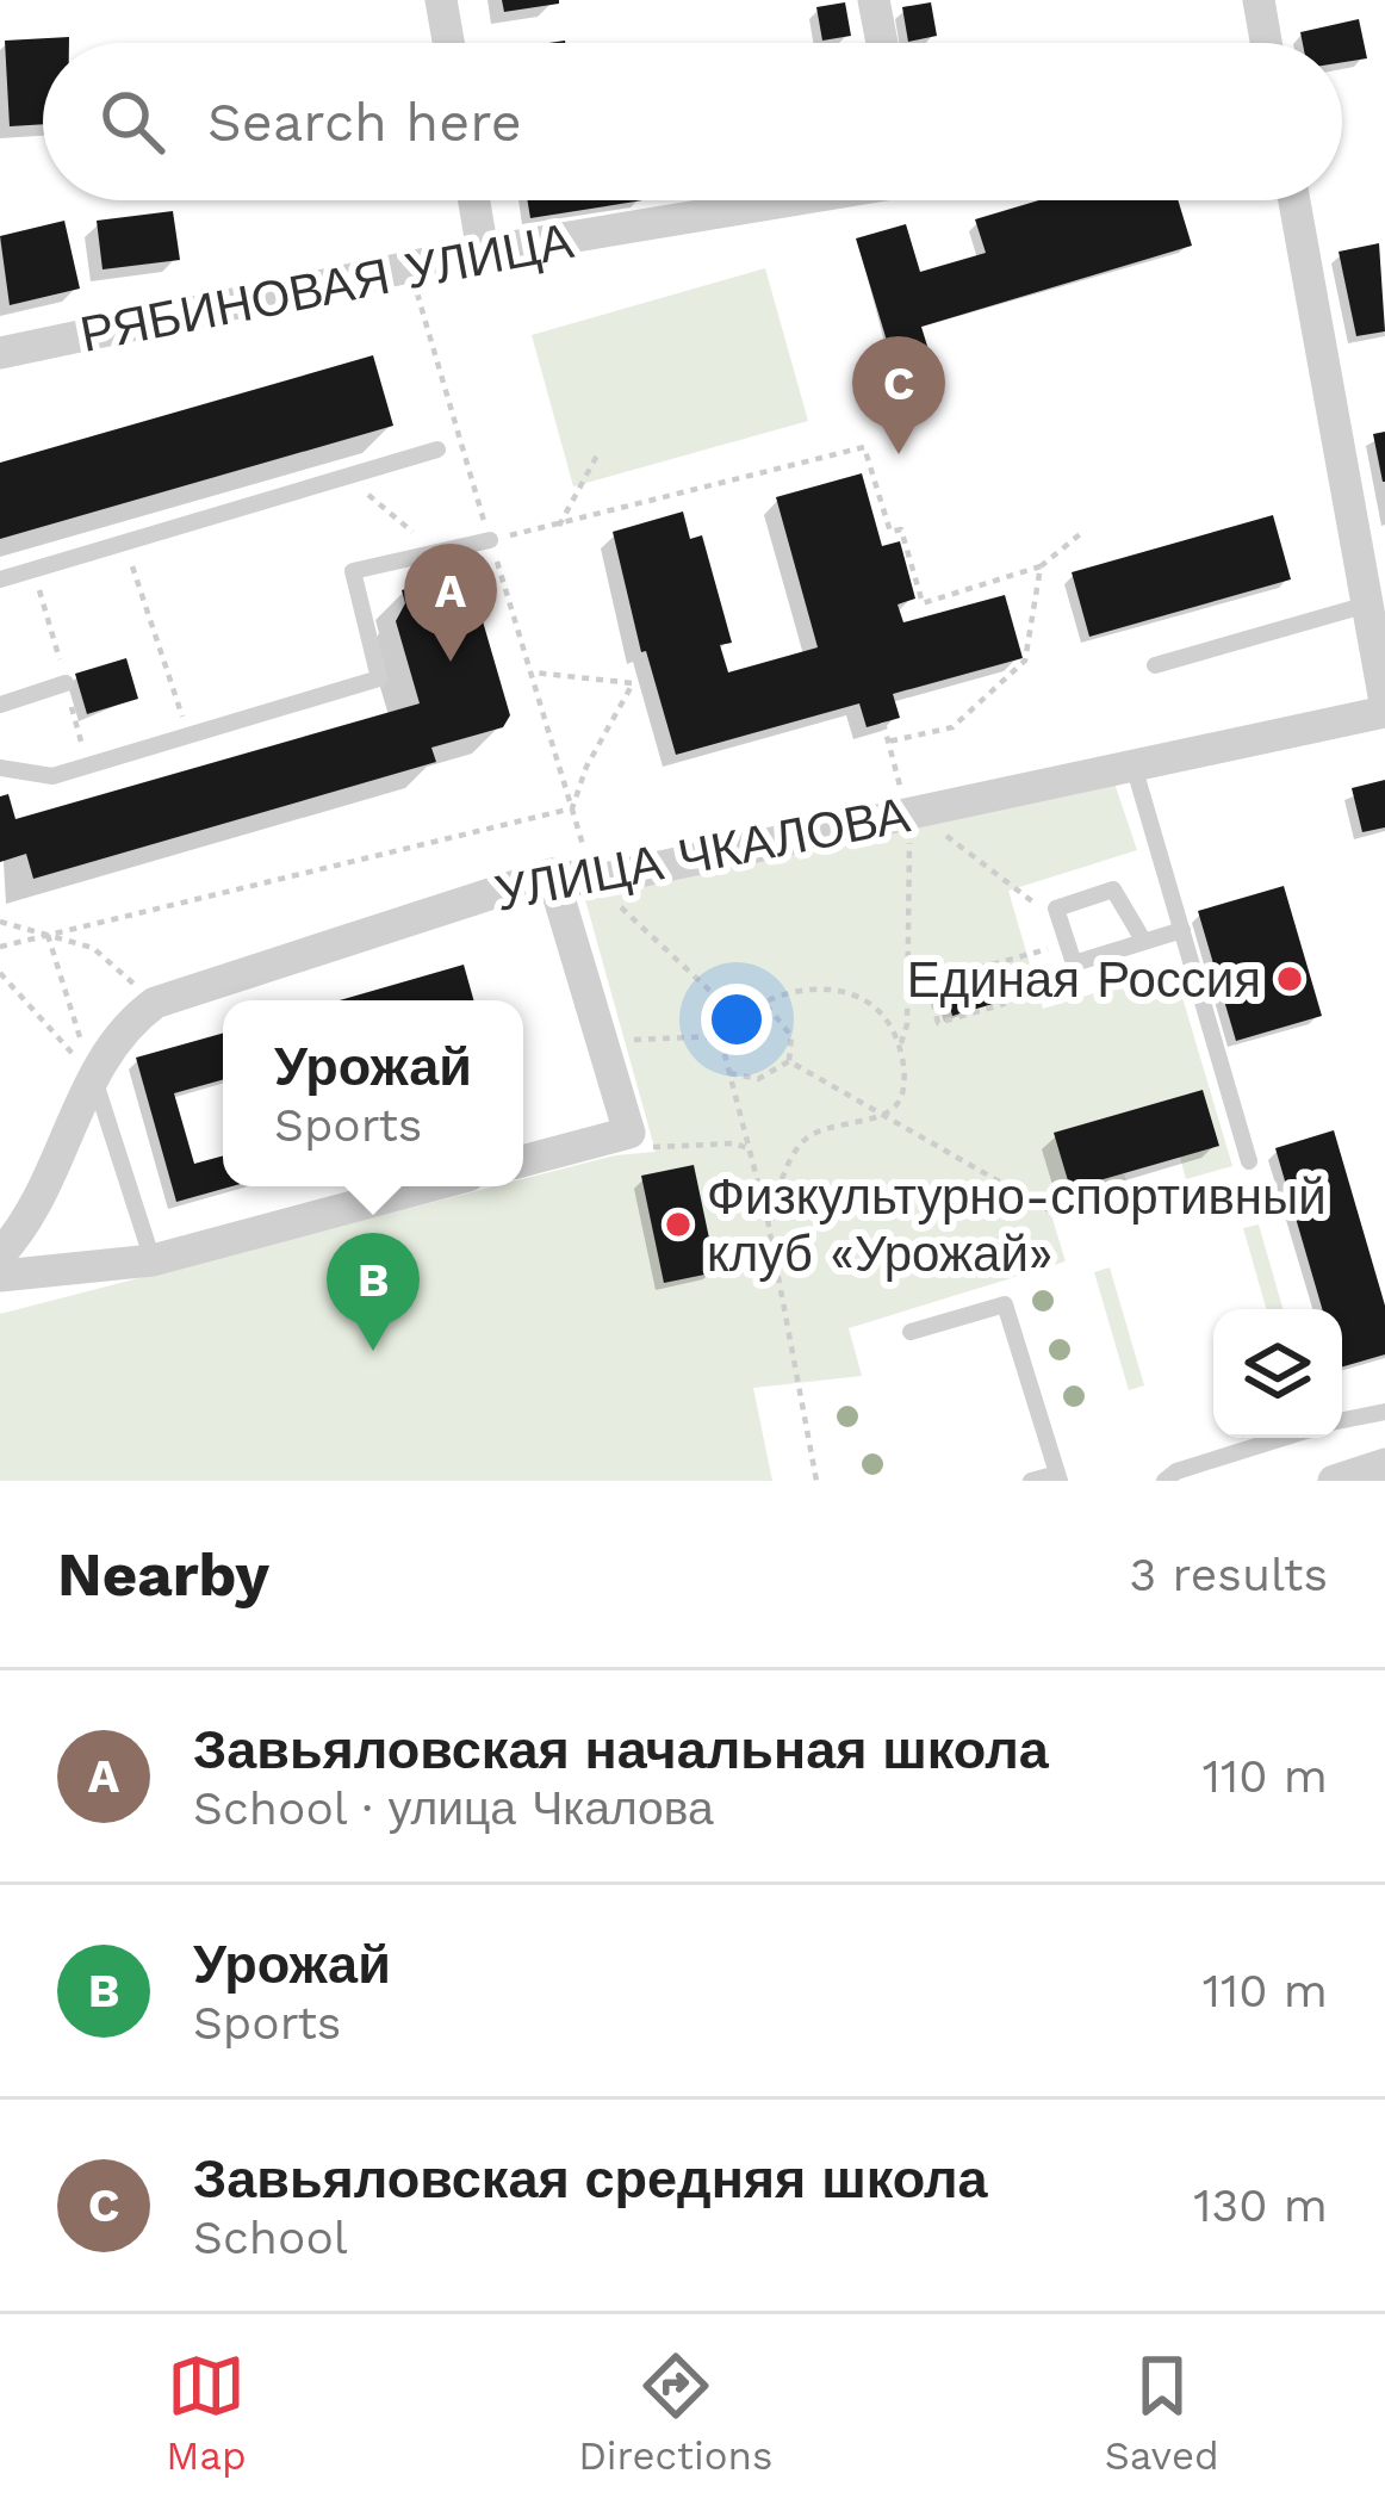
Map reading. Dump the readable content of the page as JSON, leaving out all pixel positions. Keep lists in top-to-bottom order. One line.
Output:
{"streets":{"street":["РЯБИНОВАЯ УЛИЦА","УЛИЦА ЧКАЛОВА"]},"places":["Единая Россия","Физкультурно-спортивный клуб «Урожай»"],"page":{"search":"Search here","pins":["C","A","B"],"popup":["Урожай","Sports"],"heading":["Nearby","3 results"],"list":[{"mark":"A","name":"Завьяловская начальная школа","note":"School · улица Чкалова","value":"110 m"},{"mark":"B","name":"Урожай","note":"Sports","value":"110 m"},{"mark":"C","name":"Завьяловская средняя школа","note":"School","value":"130 m"}],"nav":["Map","Directions","Saved"]}}
